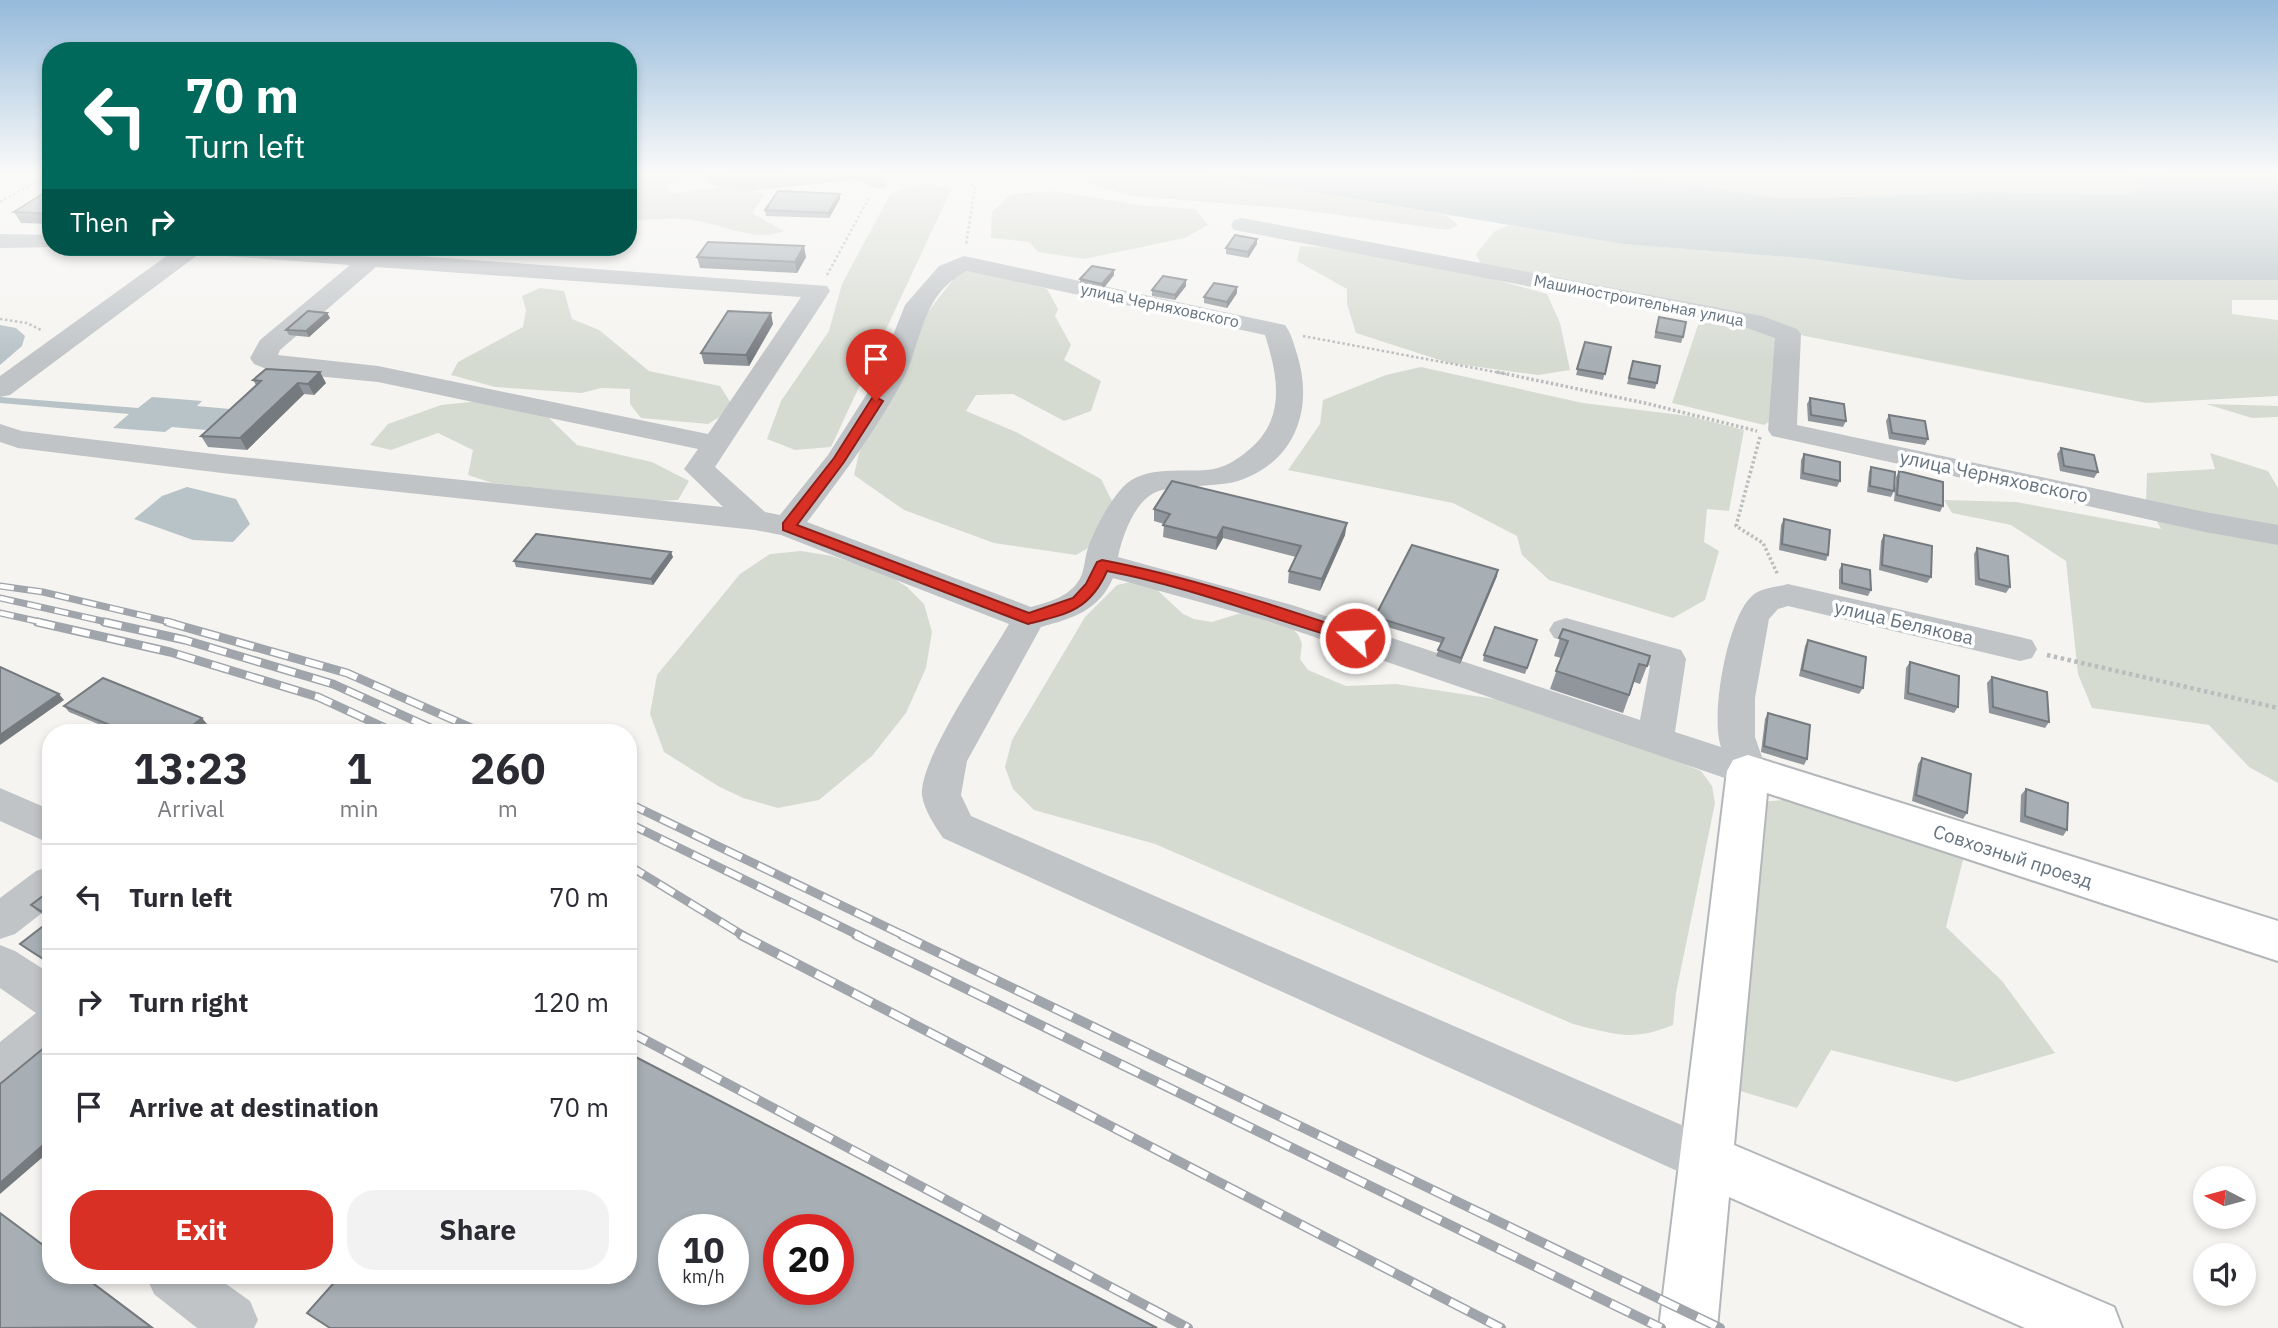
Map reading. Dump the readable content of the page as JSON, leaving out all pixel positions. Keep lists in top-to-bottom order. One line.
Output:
{"streets":{"main road":["Совхозный проезд"],"street":["Машиностроительная улица","улица Черняховского","улица Белякова"]},"crossings":[["Машиностроительная улица","улица Черняховского"]],"north":"left","page":{"turn":["70 m","Turn left"],"then":"Then","eta":["13:23","Arrival","1","min","260","m"],"list":[{"name":"Turn left","value":"70 m"},{"name":"Turn right","value":"120 m"},{"name":"Arrive at destination","value":"70 m"}],"buttons":["Exit","Share"],"speed":"10 km/h","limit":"20"}}
